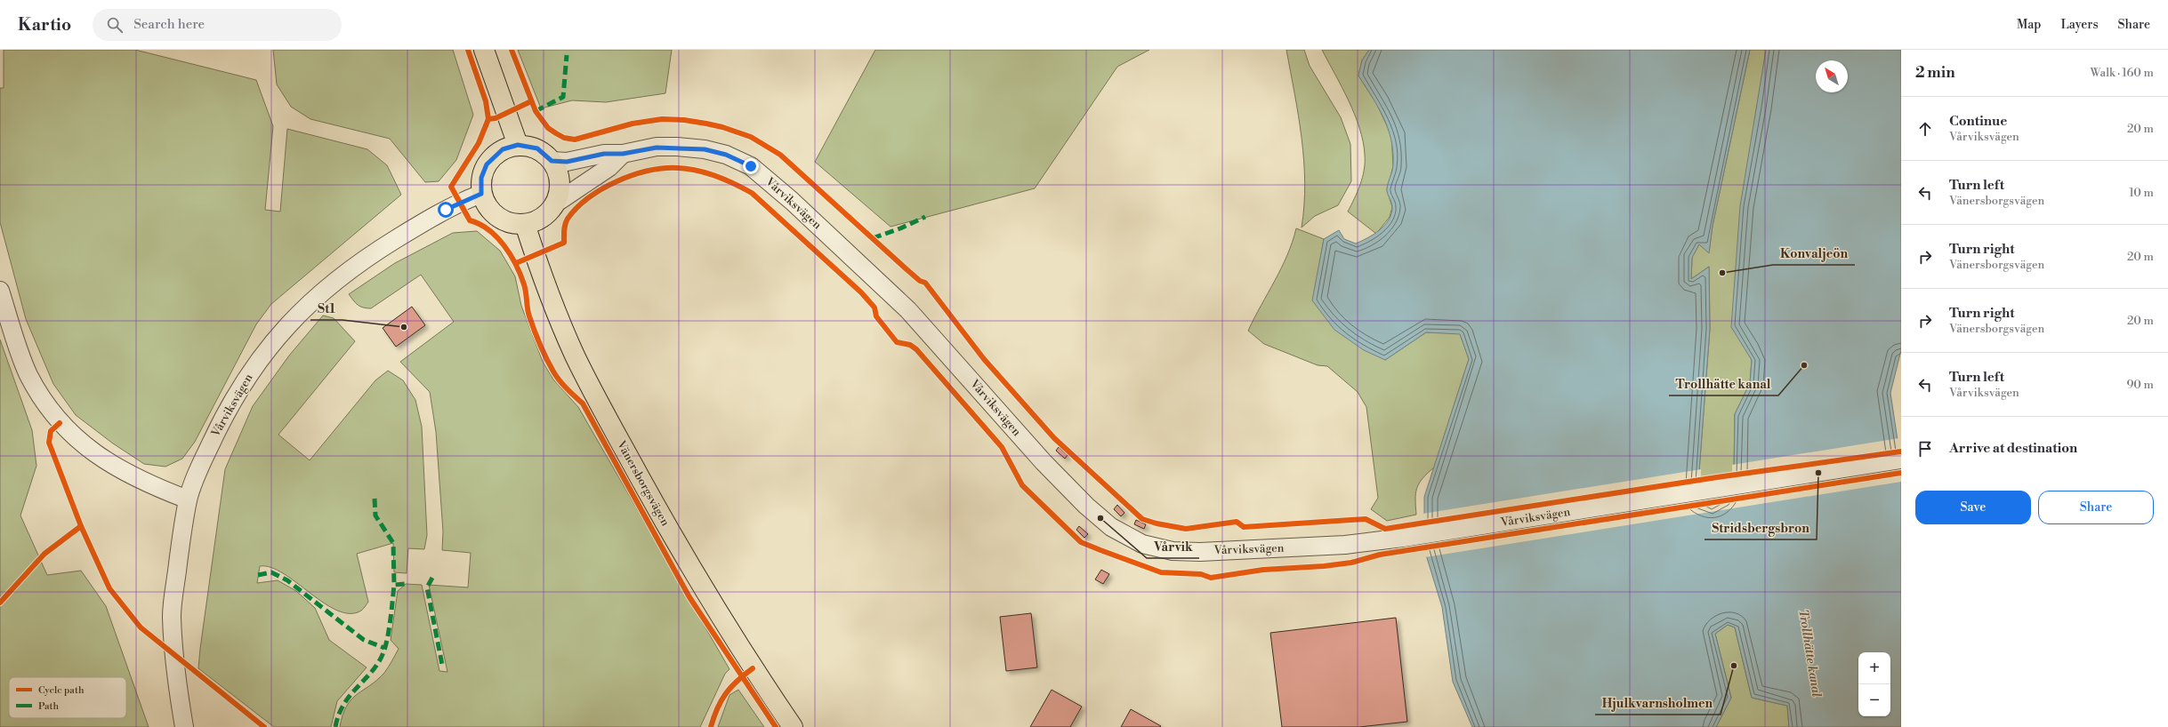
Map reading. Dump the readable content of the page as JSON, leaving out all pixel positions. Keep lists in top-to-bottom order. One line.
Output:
{"streets":{"main road":["Vänersborgsvägen"],"street":["Vårviksvägen"]},"crossings":[["Vårviksvägen","Vänersborgsvägen"]],"water":["Trollhätte kanal"],"places":["Konvaljeön","St1","Trollhätte kanal","Stridsbergsbron","Vårvik","Hjulkvarnsholmen"],"legend":["Cycle path","Path"],"north":"top left","page":{"header":"Kartio","search":"Search here","nav":["Map","Layers","Share"],"heading":["2 min","Walk · 160 m"],"list":[["Continue","Vårviksvägen","20 m"],["Turn left","Vänersborgsvägen","10 m"],["Turn right","Vänersborgsvägen","20 m"],["Turn right","Vänersborgsvägen","20 m"],["Turn left","Vårviksvägen","90 m"],"Arrive at destination"],"buttons":["Save","Share"],"map_buttons":["+","−"]}}
